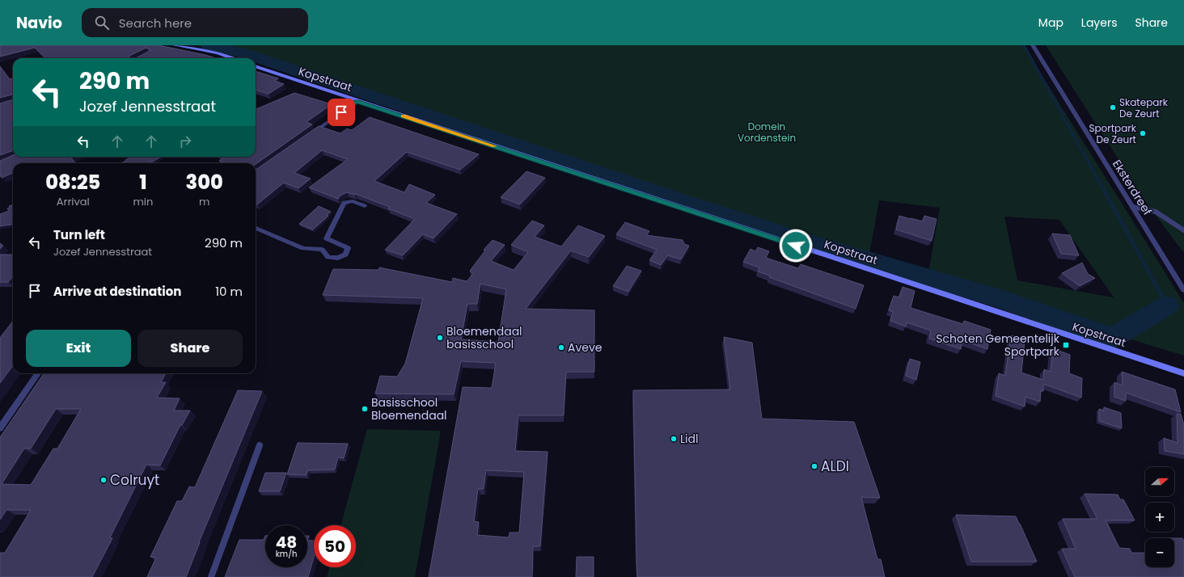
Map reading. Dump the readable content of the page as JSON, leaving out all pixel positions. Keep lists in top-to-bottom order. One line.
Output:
{"streets":{"main road":["Kopstraat"],"street":["Eksterdreef"]},"parks":["Domein Vordenstein"],"places":{"other":["Skatepark De Zeurt","Sportpark De Zeurt","Bloemendaal basisschool","Aveve","Basisschool Bloemendaal","Lidl","ALDI","Colruyt"],"transit":["Schoten Gemeentelijk Sportpark"]},"north":"right","page":{"header":"Navio","search":"Search here","nav":["Map","Layers","Share"],"turn":["290 m","Jozef Jennesstraat"],"eta":["08:25","Arrival","1","min","300","m"],"list":[{"name":"Turn left","note":"Jozef Jennesstraat","value":"290 m"},{"name":"Arrive at destination","value":"10 m"}],"buttons":["Exit","Share"],"map_buttons":["+","−"],"speed":"48 km/h","limit":"50"}}
